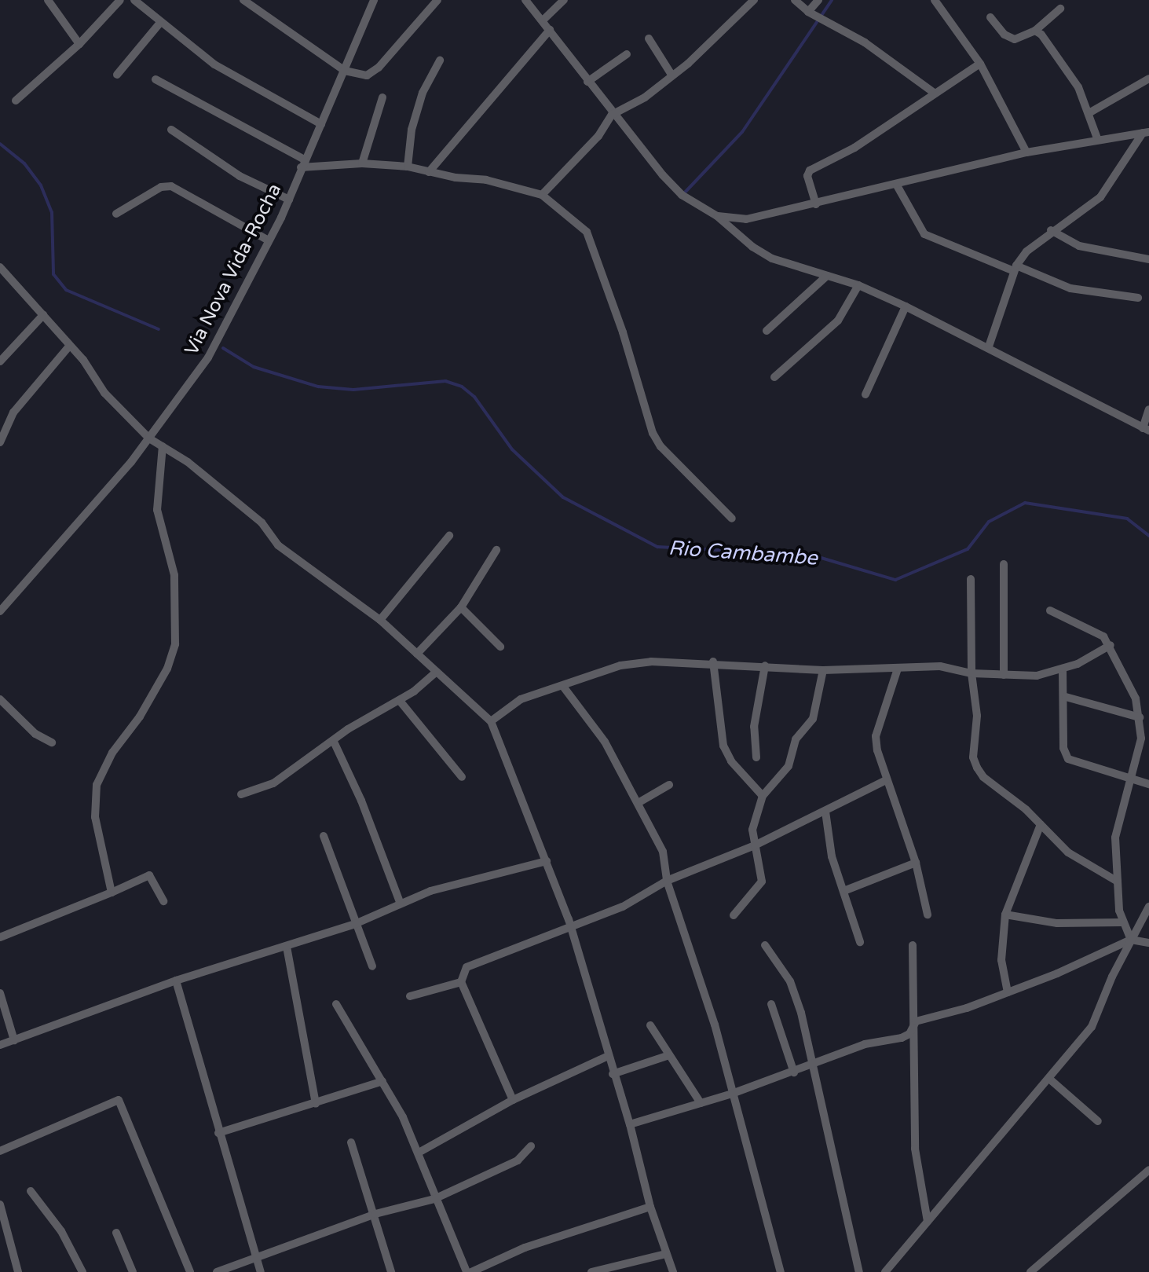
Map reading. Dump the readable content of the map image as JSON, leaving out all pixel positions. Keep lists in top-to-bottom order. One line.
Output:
{"streets":{"street":["Via Nova Vida-Rocha"]},"water":["Rio Cambambe"]}
